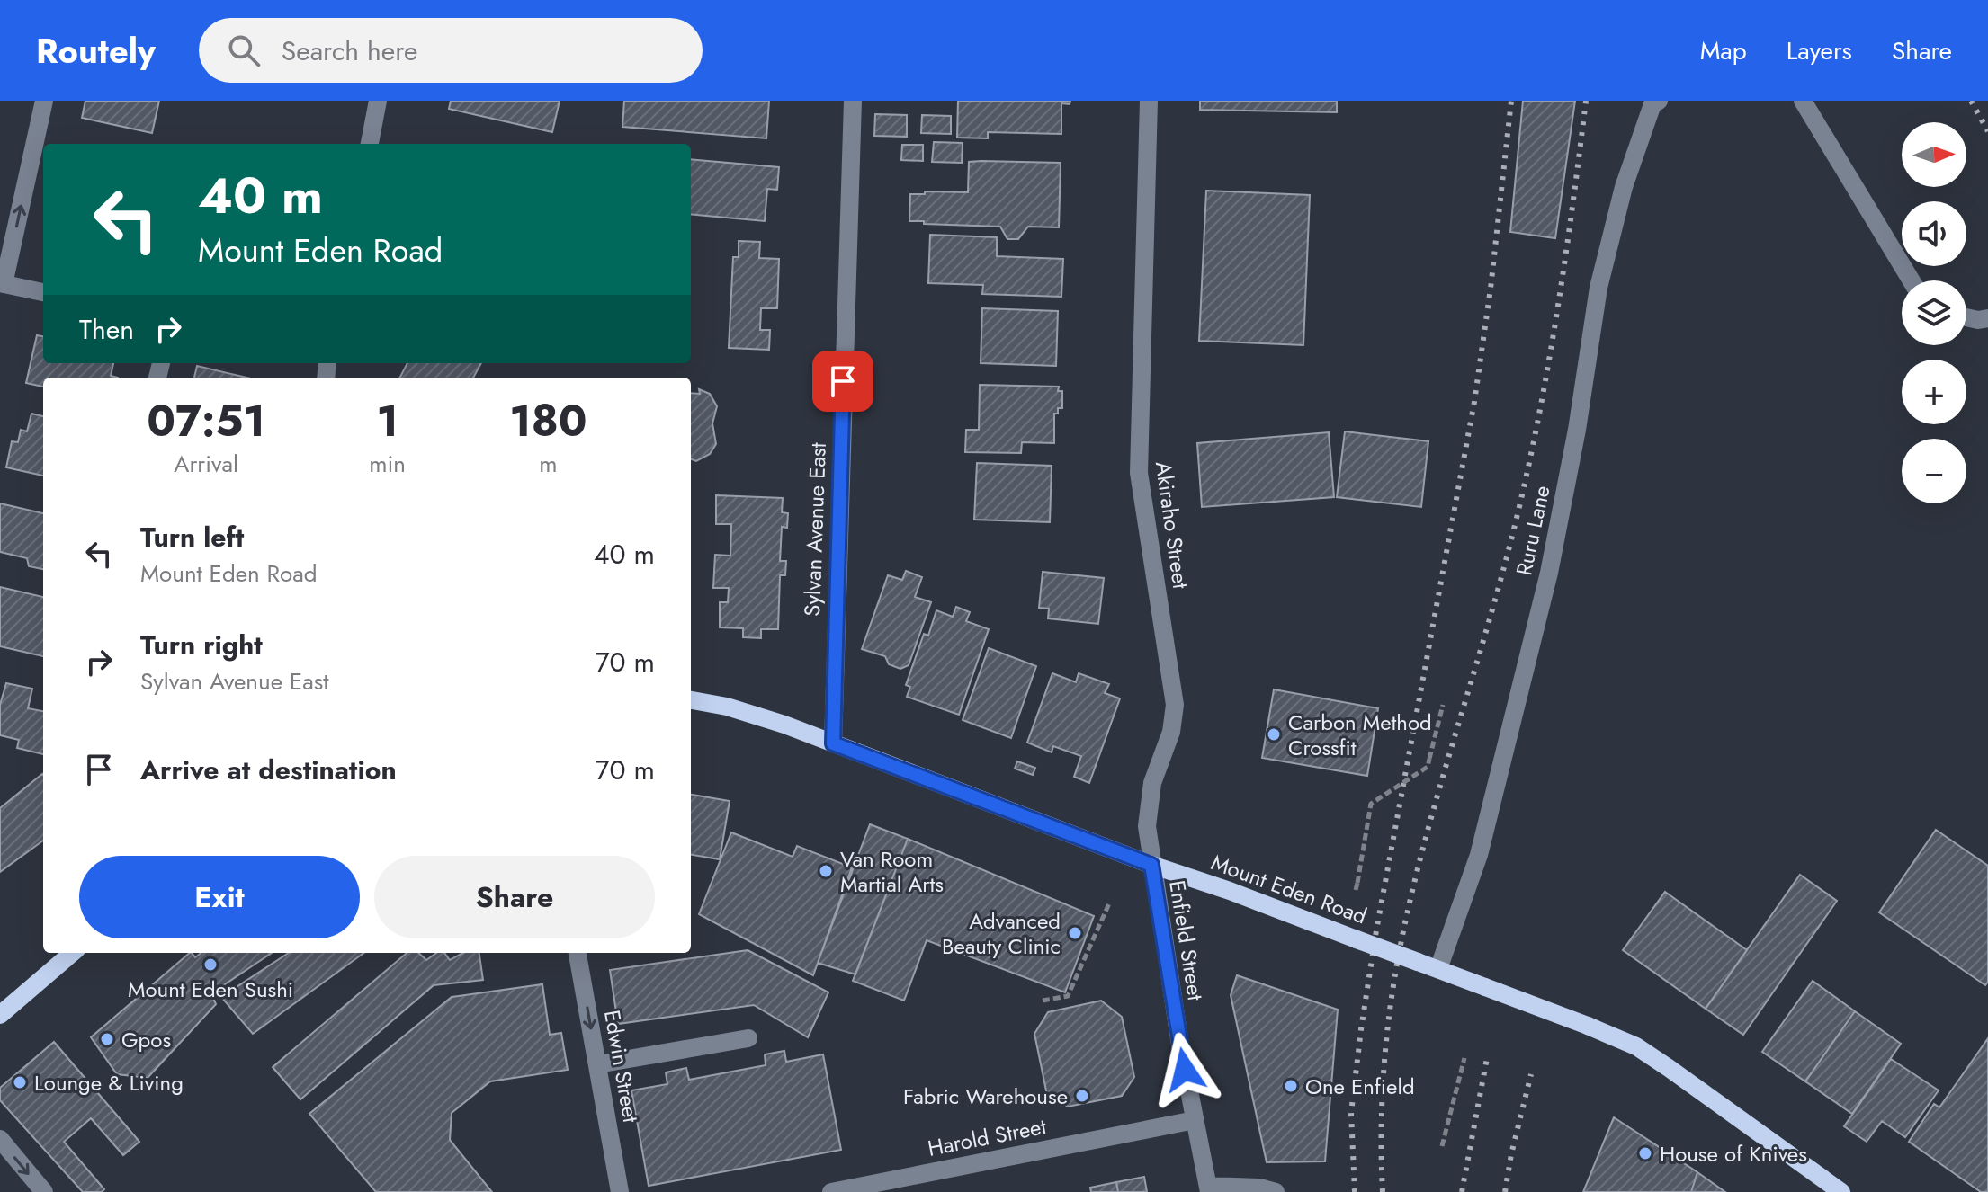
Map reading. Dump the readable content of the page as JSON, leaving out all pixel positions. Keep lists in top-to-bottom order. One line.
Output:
{"streets":{"main road":["Mount Eden Road"],"street":["Akiraho Street","Sylvan Avenue East","Ruru Lane","Enfield Street","Edwin Street","Harold Street"]},"crossings":[["Akiraho Street","Mount Eden Road"],["Akiraho Street","Enfield Street"],["Sylvan Avenue East","Mount Eden Road"],["Ruru Lane","Mount Eden Road"],["Mount Eden Road","Enfield Street"],["Enfield Street","Harold Street"]],"one_way":["Edwin Street"],"places":["Carbon Method Crossfit","Van Room Martial Arts","Advanced Beauty Clinic","Mount Eden Sushi","Gpos","Lounge & Living","One Enfield","Fabric Warehouse","House of Knives"],"north":"right","page":{"header":"Routely","search":"Search here","nav":["Map","Layers","Share"],"map_buttons":["+","−"],"turn":["40 m","Mount Eden Road"],"then":"Then","eta":["07:51","Arrival","1","min","180","m"],"list":[{"name":"Turn left","note":"Mount Eden Road","value":"40 m"},{"name":"Turn right","note":"Sylvan Avenue East","value":"70 m"},{"name":"Arrive at destination","value":"70 m"}],"buttons":["Exit","Share"]}}
